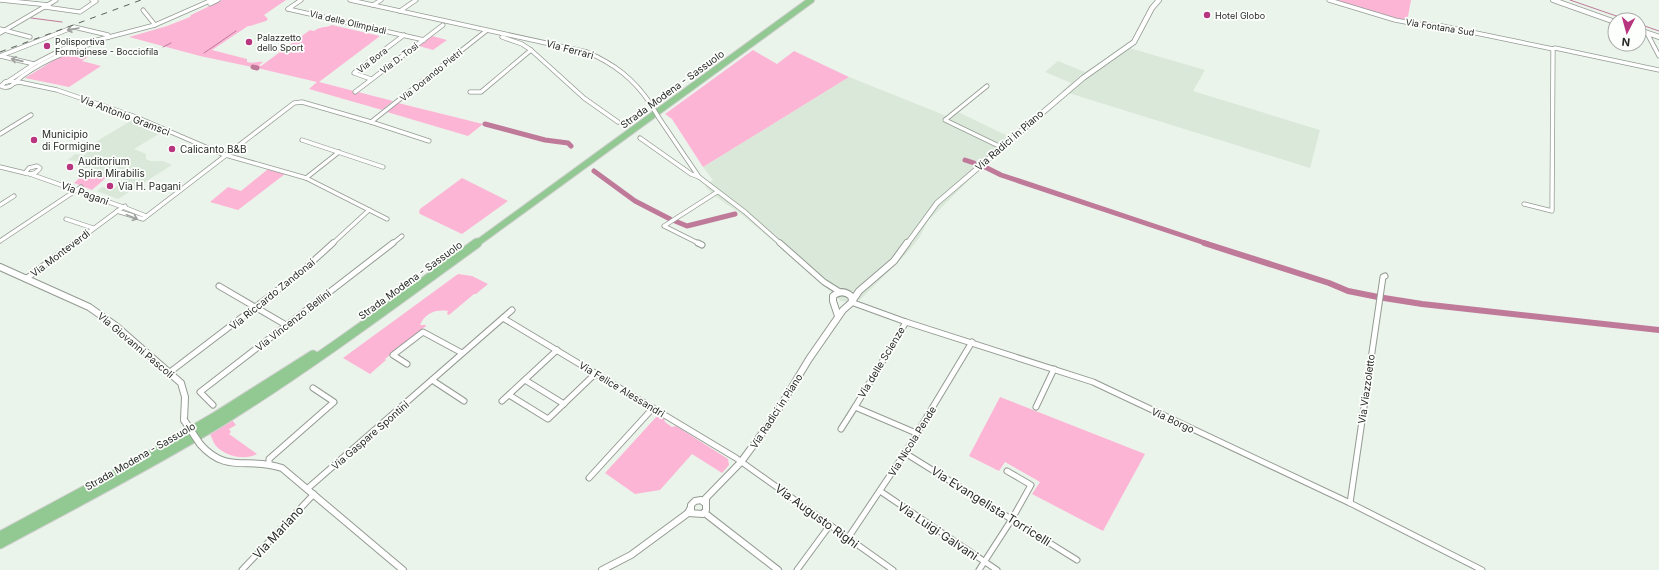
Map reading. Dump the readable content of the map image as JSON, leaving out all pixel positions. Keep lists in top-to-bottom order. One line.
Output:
{"streets":{"highway":["Strada Modena - Sassuolo"],"street":["Via delle Olimpiadi","Via Fontana Sud","Via Ferrari","Via D. Tosi","Via Bora","Via Dorando Pietri","Via Antonio Gramsci","Via Radici in Piano","Via Pagani","Via Monteverdi","Via Riccardo Zandonai","Via Vincenzo Bellini","Via Giovanni Pascoli","Via delle Scienze","Via Felice Alessandri","Via Viazzoletto","Via Borgo","Via Gaspare Spontini","Via Nicola Pende","Via Evangelista Torricelli","Via Augusto Righi","Via Luigi Galvani","Via Mariano"]},"crossings":[["Via delle Olimpiadi","Via D. Tosi"],["Via delle Olimpiadi","Via Bora"],["Via Ferrari","Via Dorando Pietri"],["Via Ferrari","Via Radici in Piano"],["Via Ferrari","Via Borgo"],["Via D. Tosi","Via Bora"],["Via Antonio Gramsci","Via Riccardo Zandonai"],["Via Radici in Piano","Via Felice Alessandri"],["Via Radici in Piano","Via Borgo"],["Via Radici in Piano","Via Augusto Righi"],["Via Pagani","Via Monteverdi"],["Via Monteverdi","Via Giovanni Pascoli"],["Via Riccardo Zandonai","Via Giovanni Pascoli"],["Via Giovanni Pascoli","Via Gaspare Spontini"],["Via Giovanni Pascoli","Via Mariano"],["Via delle Scienze","Via Borgo"],["Via delle Scienze","Via Nicola Pende"],["Via Felice Alessandri","Via Gaspare Spontini"],["Via Felice Alessandri","Via Augusto Righi"],["Via Viazzoletto","Via Borgo"],["Via Borgo","Via Nicola Pende"],["Via Nicola Pende","Via Evangelista Torricelli"],["Via Nicola Pende","Via Augusto Righi"],["Via Nicola Pende","Via Luigi Galvani"]],"places":["Hotel Globo","Palazzetto dello Sport","Polisportiva Formiginese - Bocciofila","Municipio di Formigine","Calicanto B&B","Auditorium Spira Mirabilis","Via H. Pagani"],"north":"bottom"}
